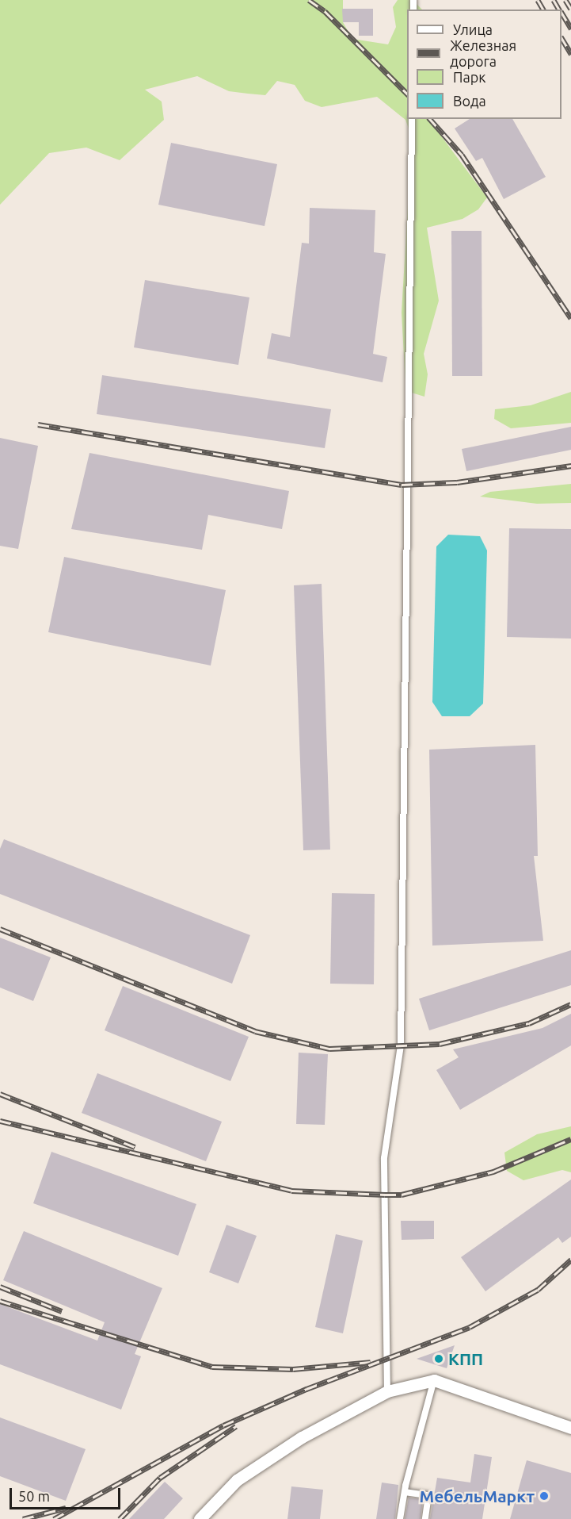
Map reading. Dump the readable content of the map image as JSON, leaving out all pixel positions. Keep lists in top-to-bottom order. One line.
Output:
{"places":["КПП","МебельМаркт"],"legend":["Улица","Железная дорога","Парк","Вода"],"scale_bar":"50 m"}
